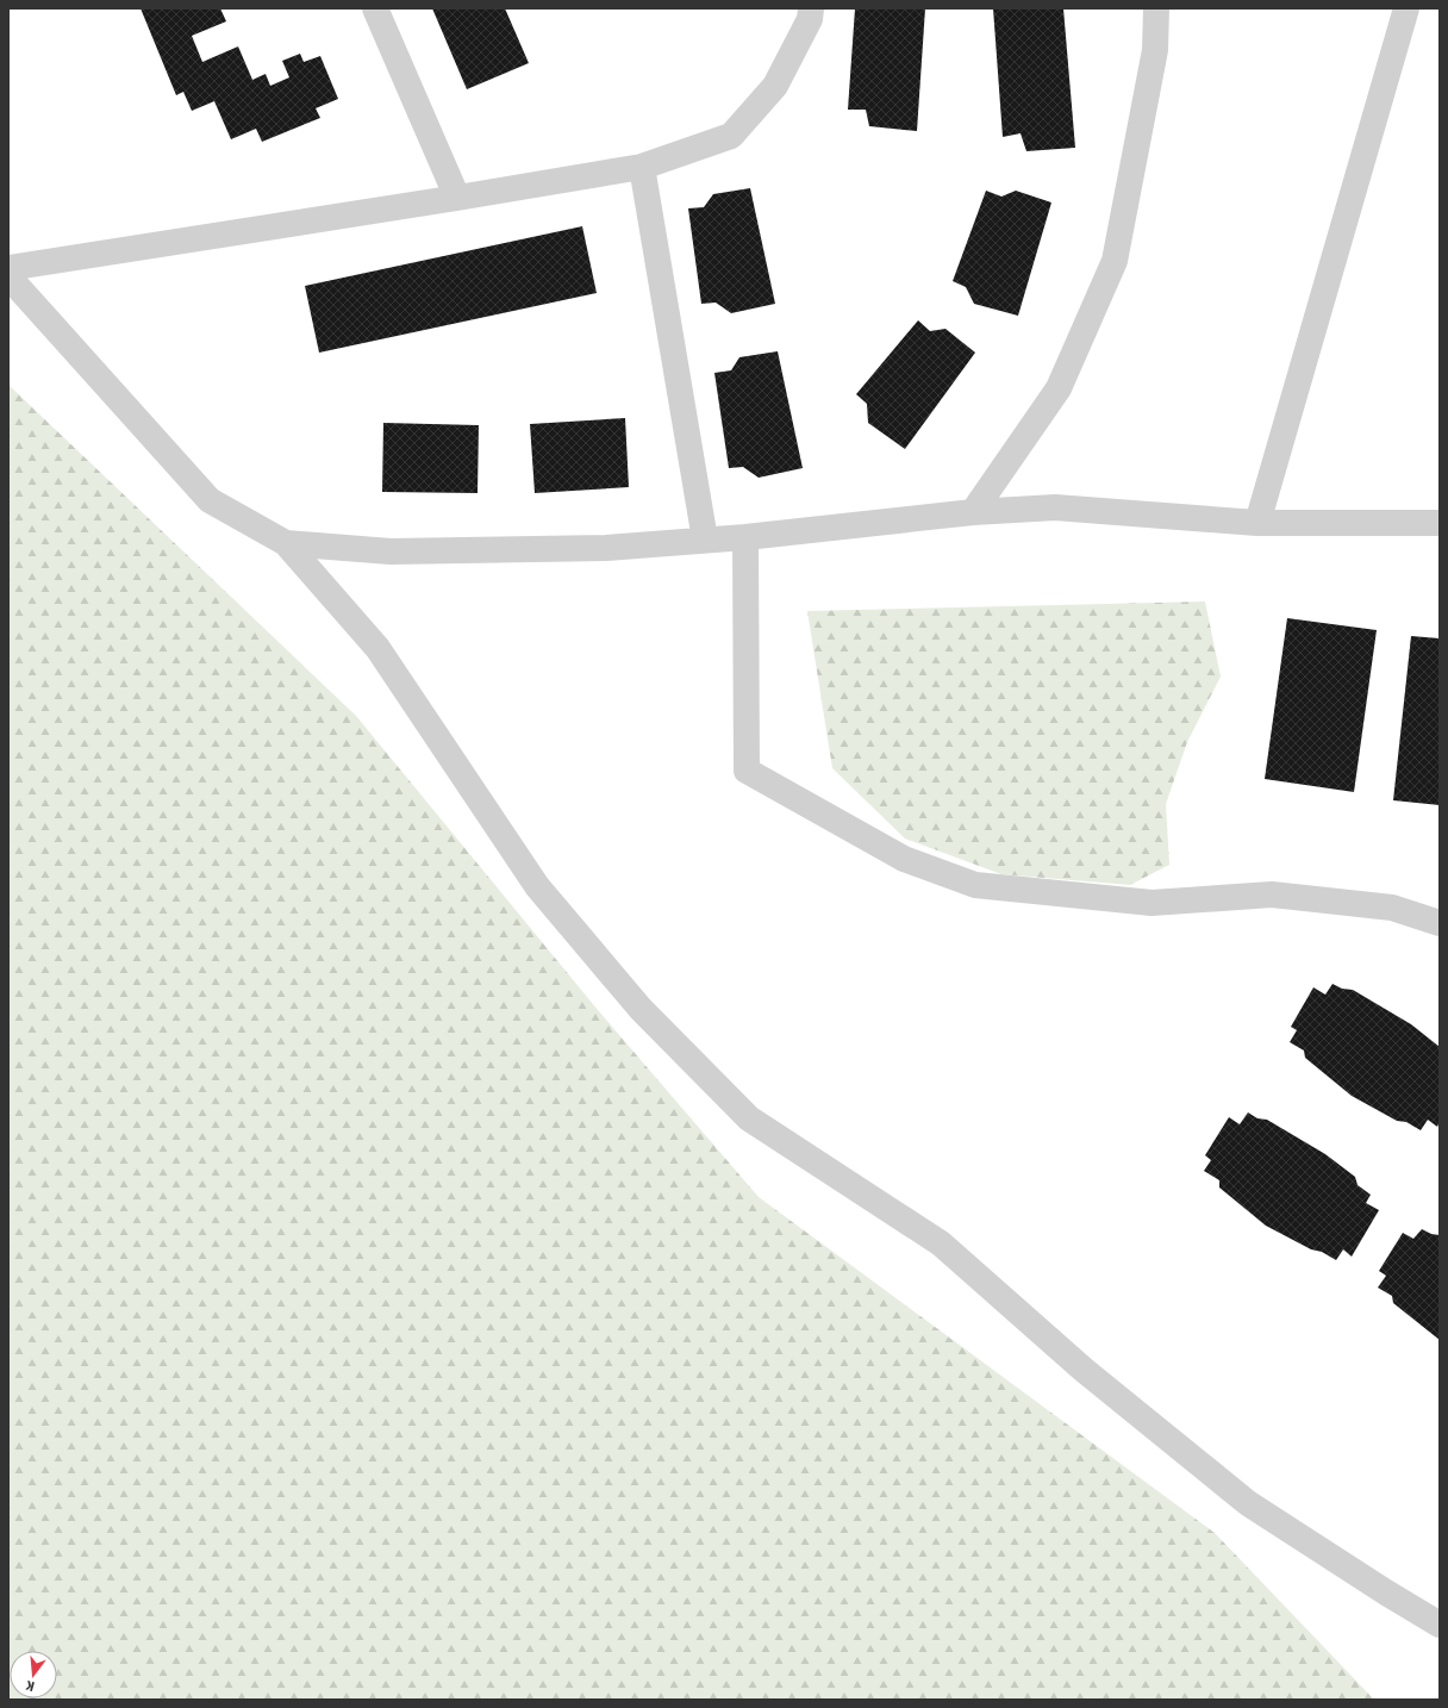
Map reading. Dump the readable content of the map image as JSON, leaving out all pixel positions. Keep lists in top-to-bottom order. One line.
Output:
{"north":"bottom"}
